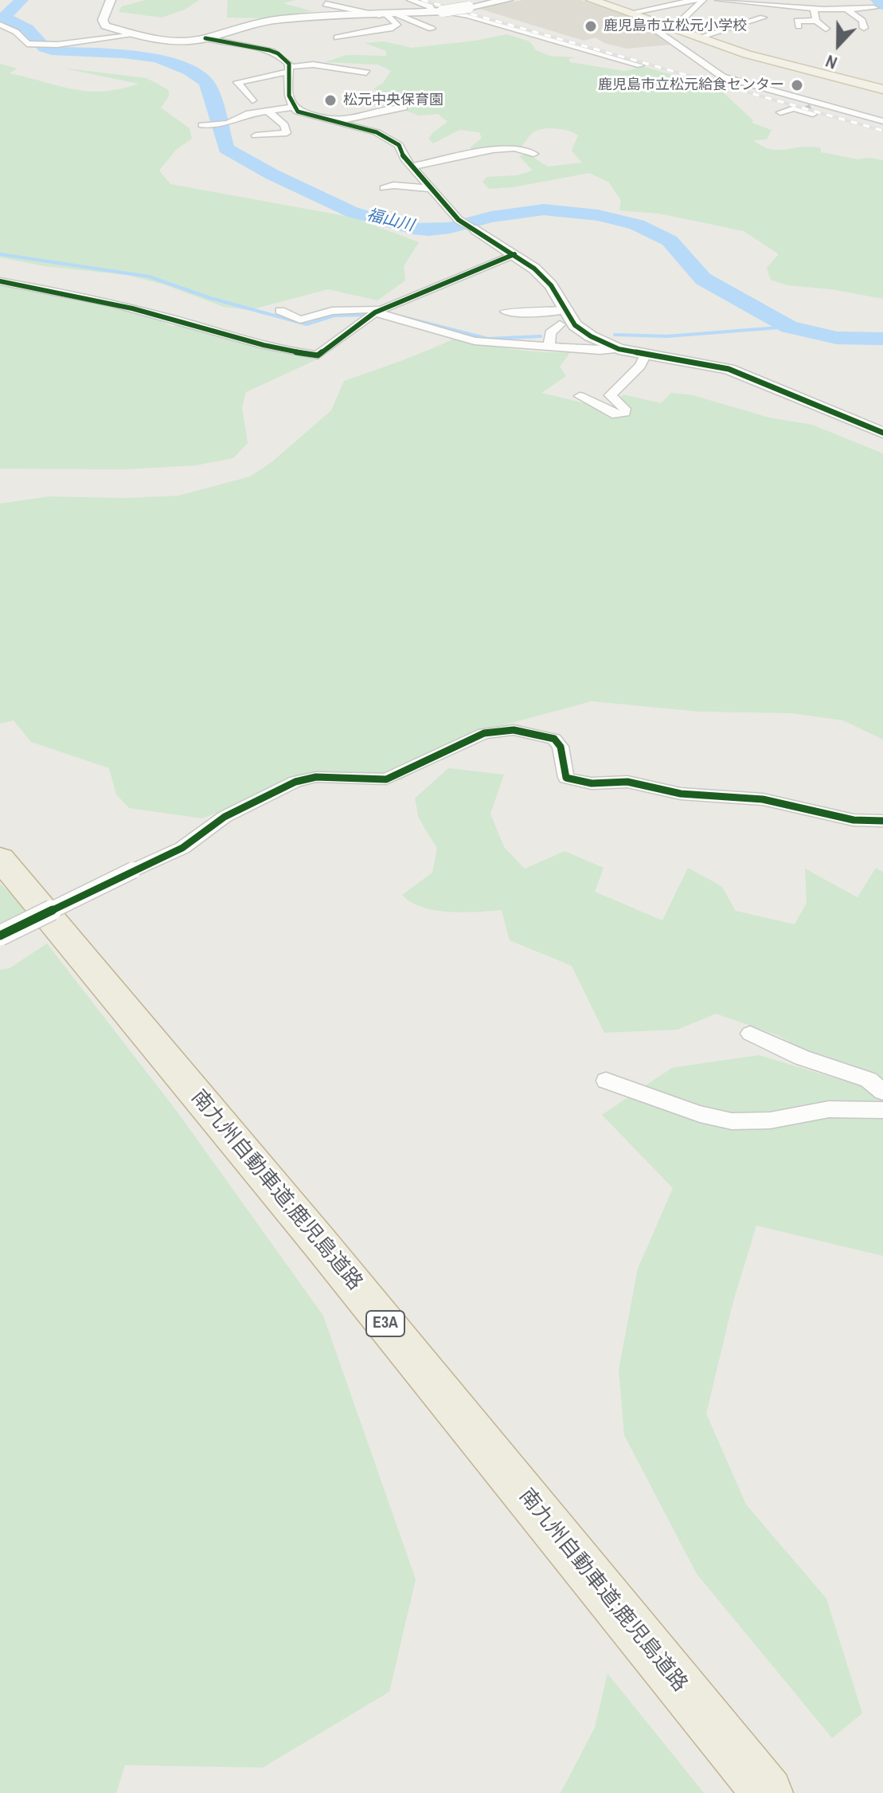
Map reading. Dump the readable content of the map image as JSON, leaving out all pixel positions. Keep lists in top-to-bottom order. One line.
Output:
{"streets":{"highway":["南九州自動車道;鹿児島道路","E3A"]},"water":["福山川"],"places":["鹿児島市立松元小学校","鹿児島市立松元給食センター","松元中央保育園"],"north":"bottom"}
